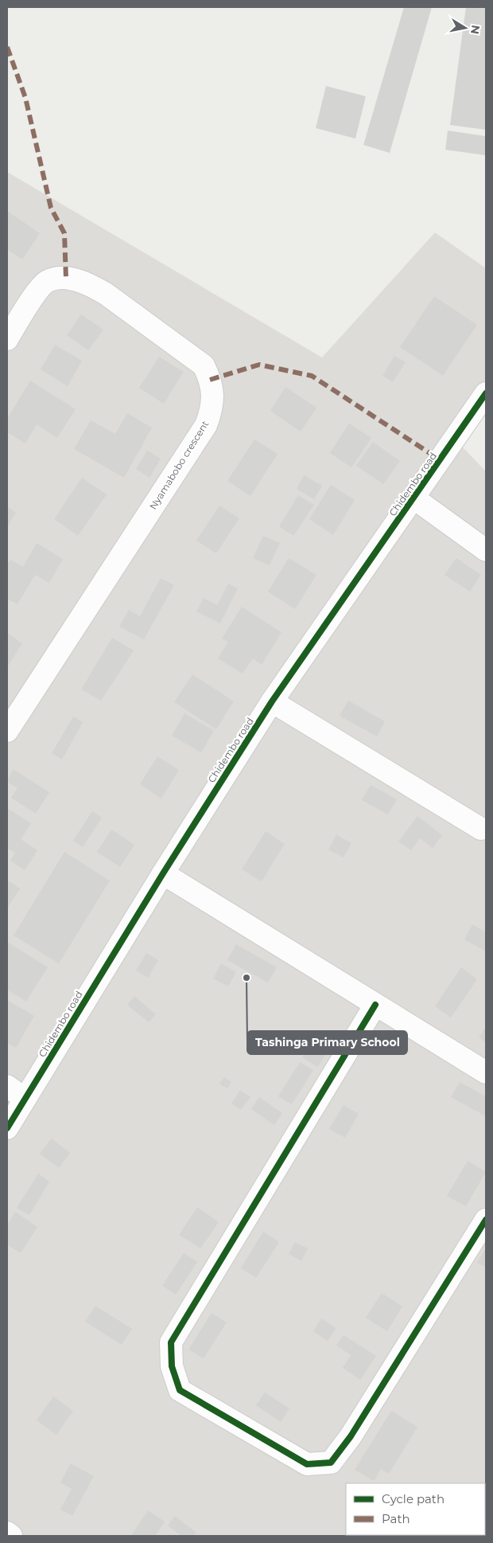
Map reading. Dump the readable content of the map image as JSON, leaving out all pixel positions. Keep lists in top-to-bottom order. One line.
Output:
{"streets":{"street":["Nyamabobo crescent","Chidembo road"]},"places":["Tashinga Primary School"],"legend":["Cycle path","Path"],"north":"right"}
